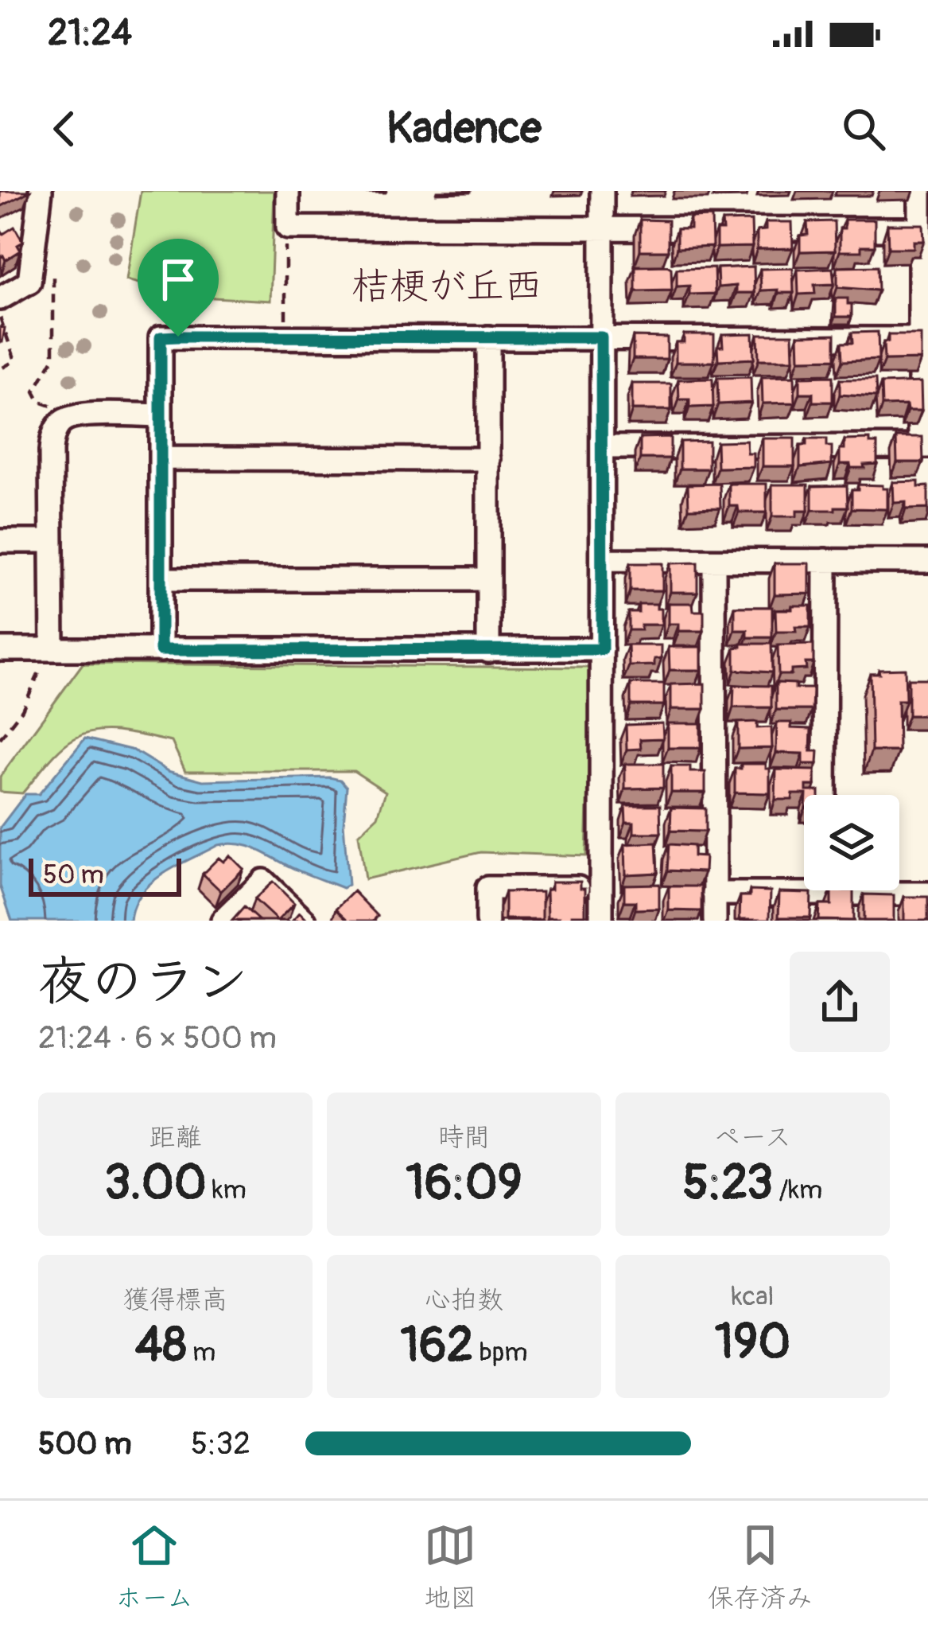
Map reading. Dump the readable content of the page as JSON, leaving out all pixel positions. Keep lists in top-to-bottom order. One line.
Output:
{"districts":["桔梗が丘西"],"scale_bar":"50 m","page":{"status":"21:24","header":"Kadence","scale":"50 m","heading":["夜のラン","21:24 · 6 × 500 m"],"stats":[["距離","3.00 km"],["時間","16:09"],["ペース","5:23 /km"],["獲得標高","48 m"],["心拍数","162 bpm"],["kcal","190"]],"list":[{"name":"500 m","note":"5:32"}],"tabs":["ホーム","地図","保存済み"]}}
